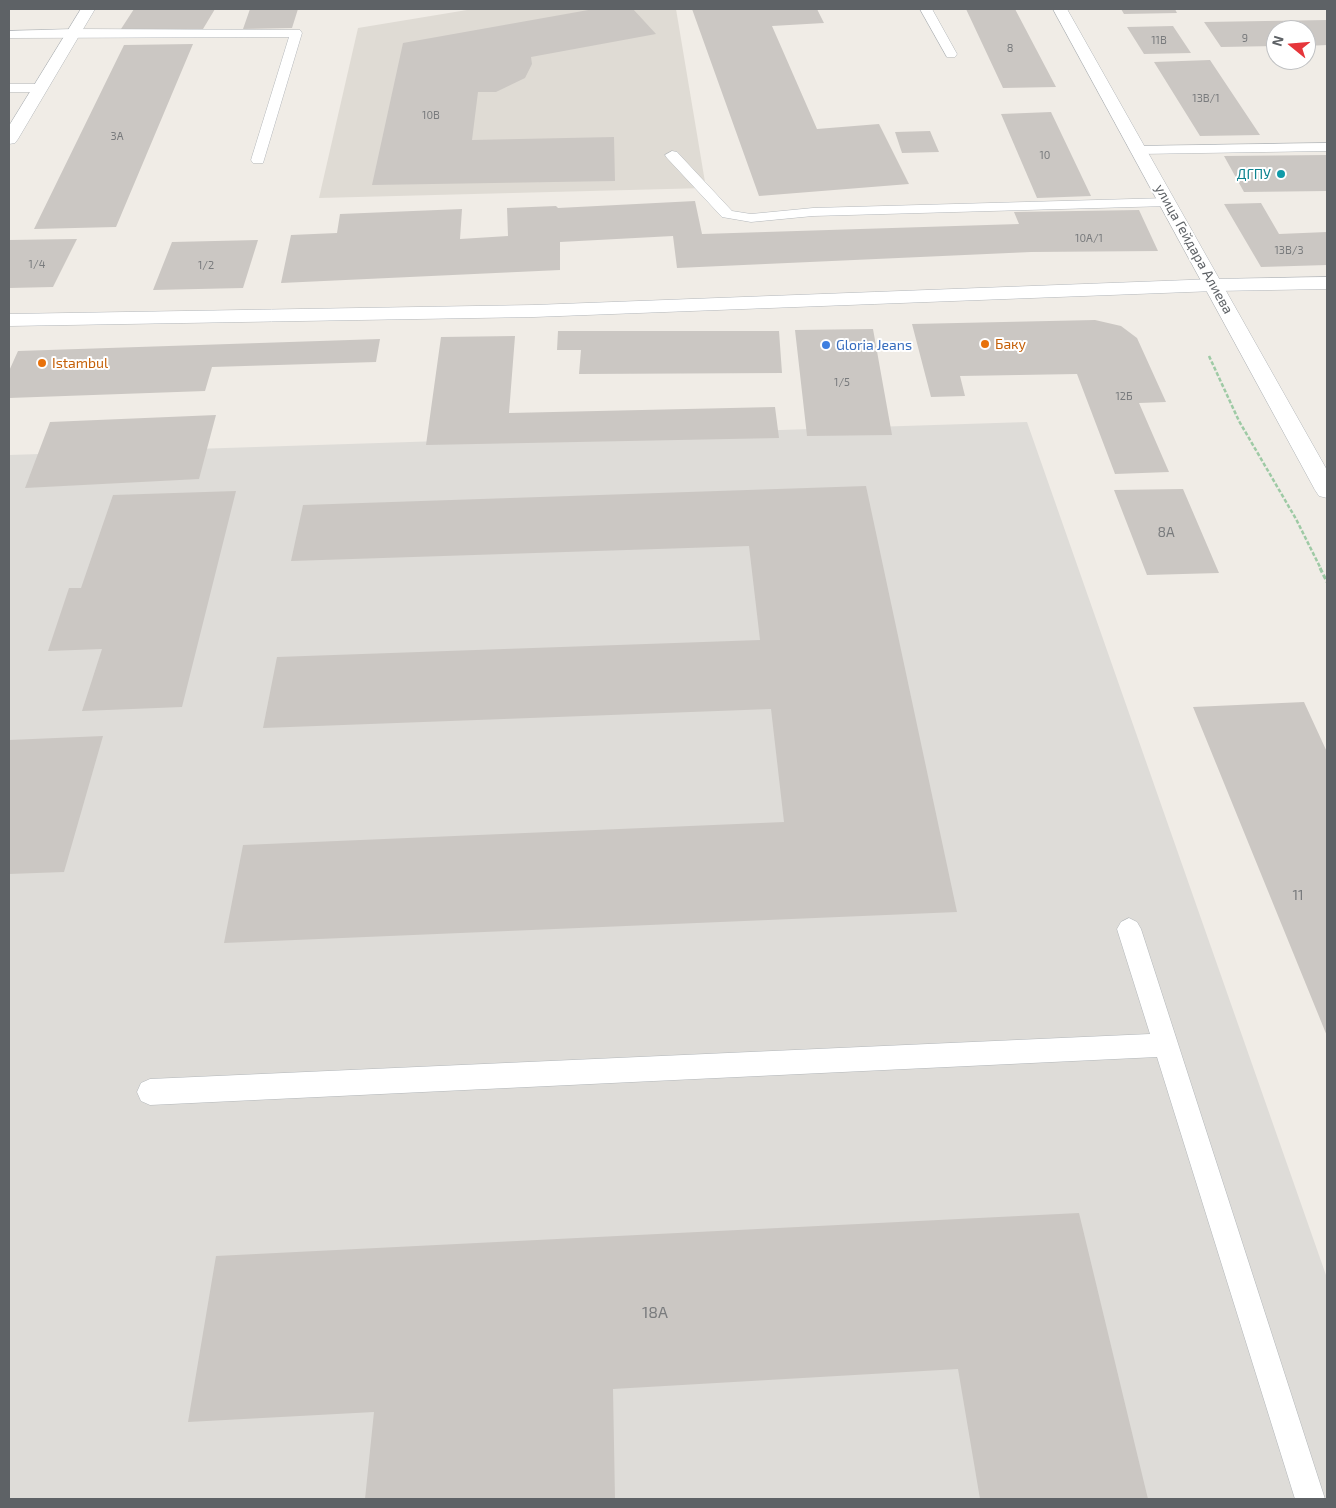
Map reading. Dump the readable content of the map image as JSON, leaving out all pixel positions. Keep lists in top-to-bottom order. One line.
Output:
{"streets":{"street":["улица Гейдара Алиева"]},"places":["ДГПУ","Баку","Gloria Jeans","Istambul"],"house_numbers":["9","11В","8","13В/1","10В","3А","10","10А/1","13В/3","1/4","1/2","1/5","12Б","8А","11","18А"],"north":"left"}
